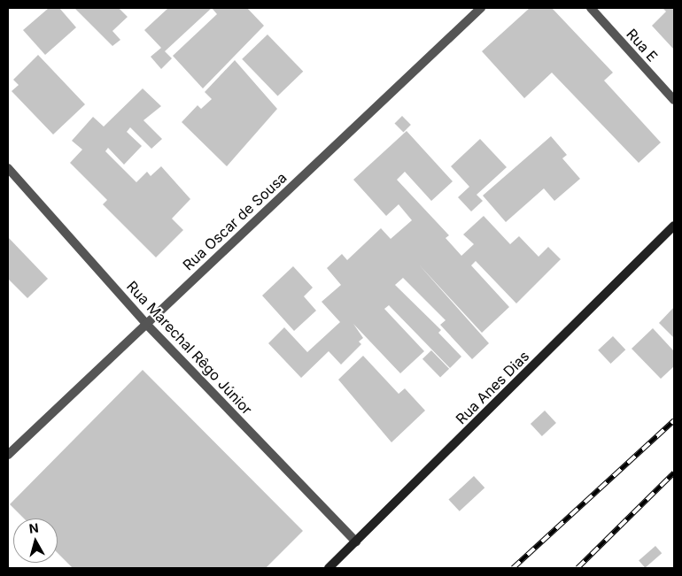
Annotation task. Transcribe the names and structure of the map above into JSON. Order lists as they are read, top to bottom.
{
  "streets": {
    "street": [
      "Rua E",
      "Rua Oscar de Sousa",
      "Rua Marechal Rêgo Júnior",
      "Rua Anes Dias"
    ]
  },
  "crossings": [
    ["Rua Oscar de Sousa", "Rua Marechal Rêgo Júnior"],
    ["Rua Marechal Rêgo Júnior", "Rua Anes Dias"]
  ],
  "north": "top"
}
